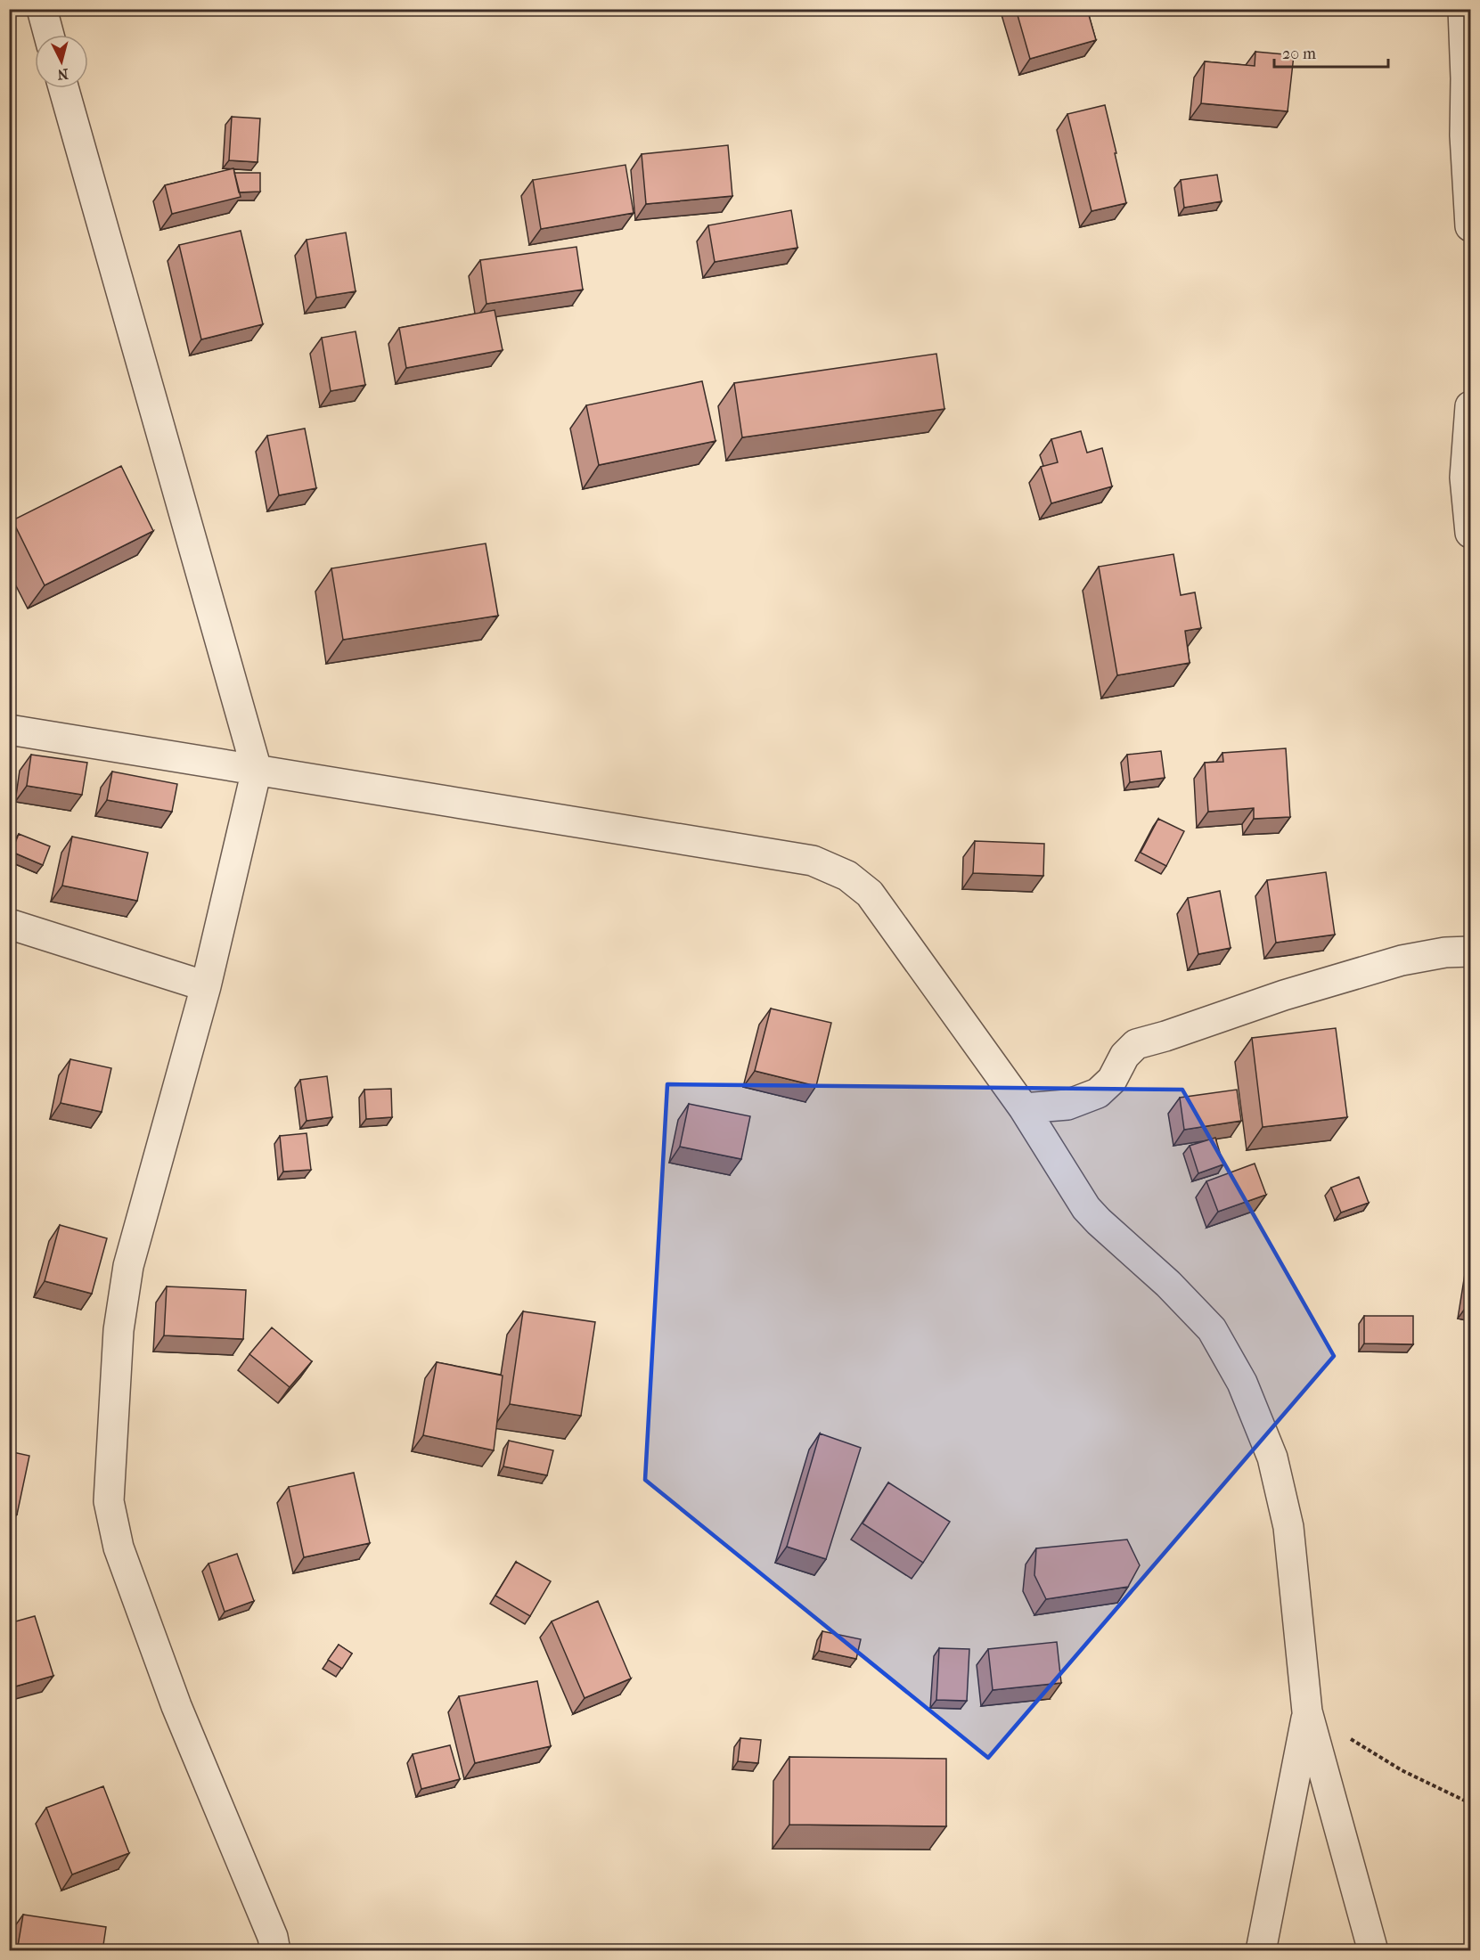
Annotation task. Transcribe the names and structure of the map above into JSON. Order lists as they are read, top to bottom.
{
  "scale_bar": "20 m",
  "north": "bottom"
}
